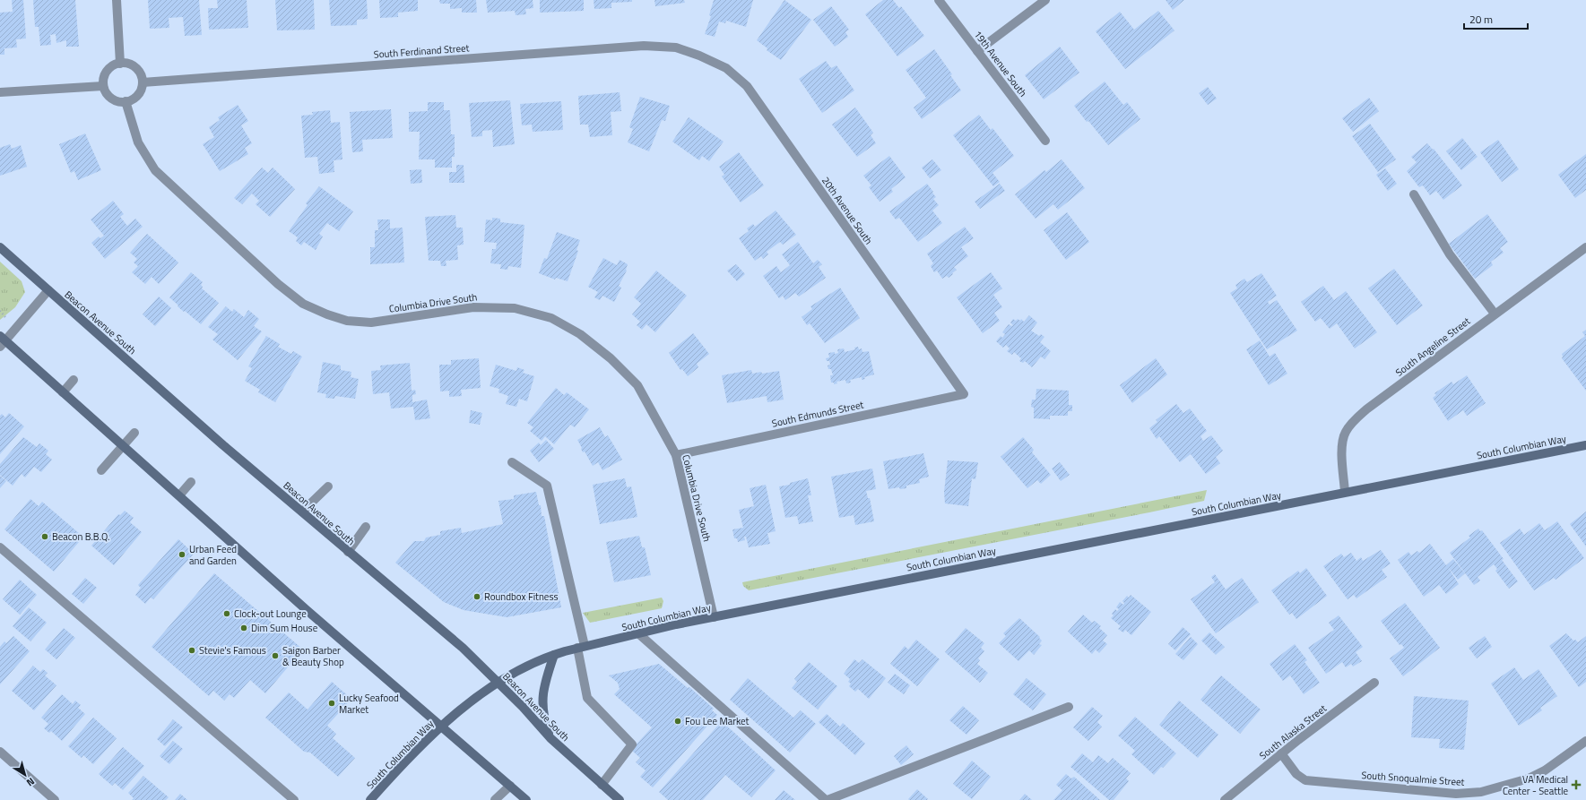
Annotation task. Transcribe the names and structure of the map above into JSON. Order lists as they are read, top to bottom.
{
  "streets": {
    "main road": ["Beacon Avenue South", "South Columbian Way"],
    "street": [
      "South Ferdinand Street",
      "19th Avenue South",
      "20th Avenue South",
      "Columbia Drive South",
      "South Angeline Street",
      "South Edmunds Street",
      "South Alaska Street",
      "South Snoqualmie Street"
    ]
  },
  "crossings": [
    ["South Ferdinand Street", "20th Avenue South"],
    ["South Ferdinand Street", "Columbia Drive South"],
    ["20th Avenue South", "South Edmunds Street"],
    ["Columbia Drive South", "South Edmunds Street"],
    ["Columbia Drive South", "South Columbian Way"],
    ["Beacon Avenue South", "South Columbian Way"],
    ["South Angeline Street", "South Columbian Way"],
    ["South Alaska Street", "South Snoqualmie Street"]
  ],
  "places": {
    "other": [
      "Beacon B.B.Q.",
      "Urban Feed and Garden",
      "Roundbox Fitness",
      "Clock-out Lounge",
      "Dim Sum House",
      "Stevie's Famous",
      "Saigon Barber & Beauty Shop",
      "Lucky Seafood Market",
      "Fou Lee Market"
    ],
    "health": ["VA Medical Center - Seattle"]
  },
  "scale_bar": "20 m",
  "north": "bottom right"
}
